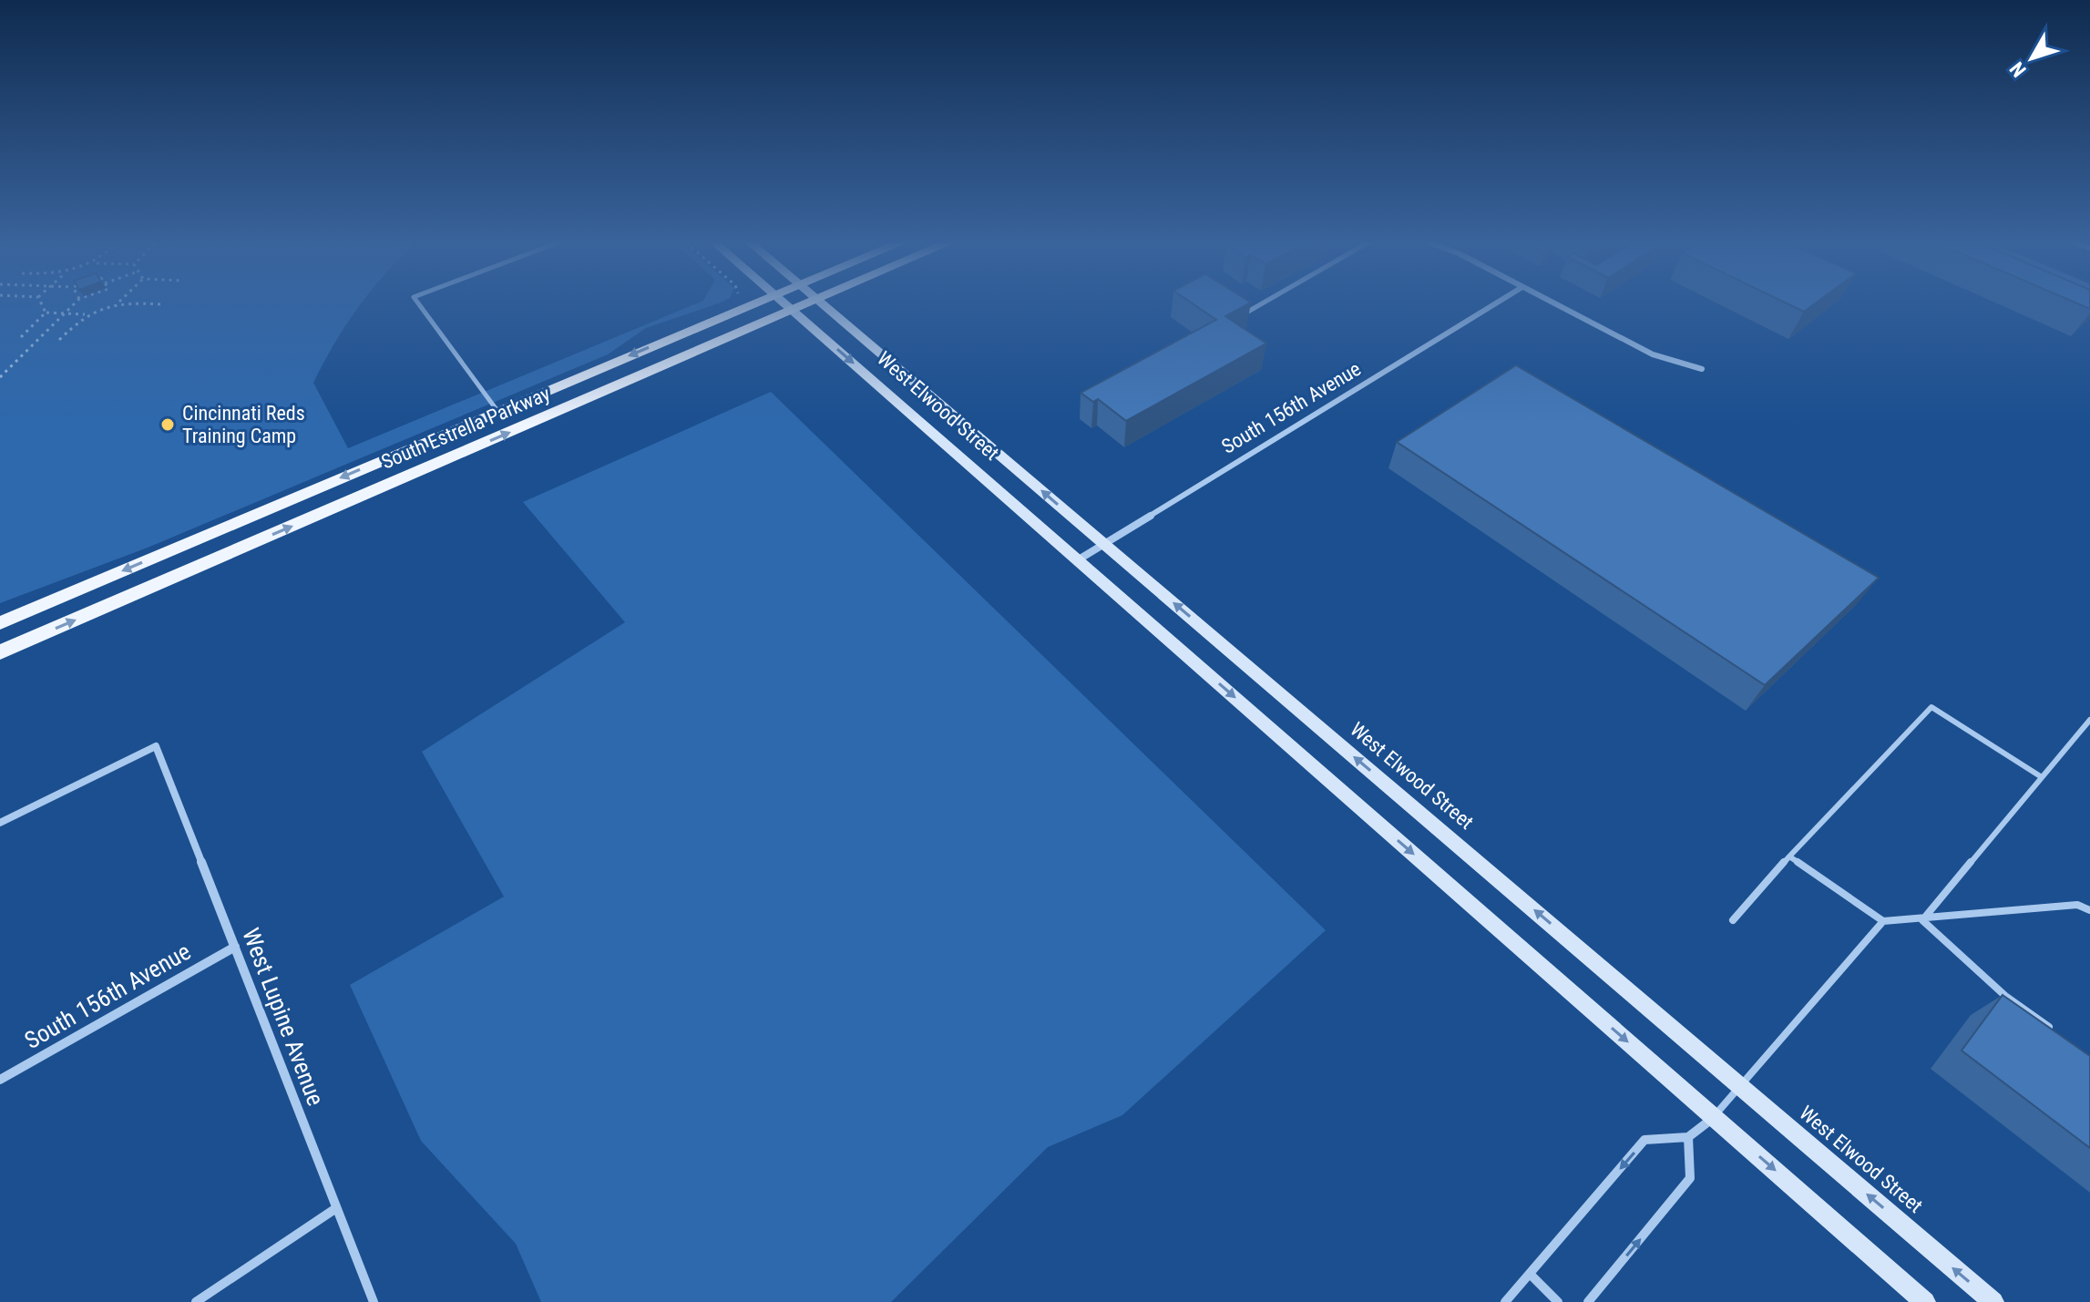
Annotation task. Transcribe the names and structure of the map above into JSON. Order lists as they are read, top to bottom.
{
  "streets": {
    "main road": ["West Elwood Street", "South Estrella Parkway"],
    "street": ["South 156th Avenue", "West Lupine Avenue"]
  },
  "crossings": [
    ["West Elwood Street", "South 156th Avenue"],
    ["West Elwood Street", "South Estrella Parkway"],
    ["South 156th Avenue", "West Lupine Avenue"]
  ],
  "places": ["Cincinnati Reds Training Camp"],
  "north": "bottom left"
}
